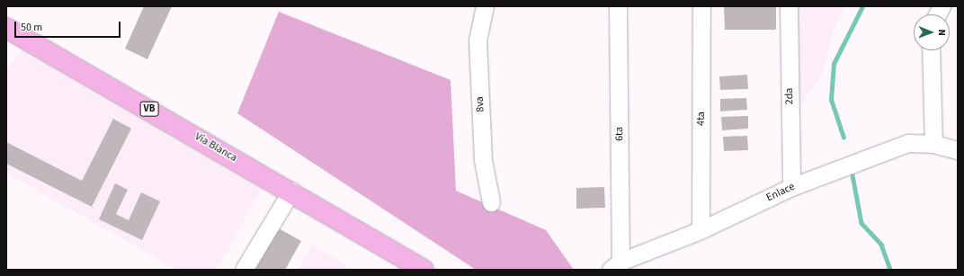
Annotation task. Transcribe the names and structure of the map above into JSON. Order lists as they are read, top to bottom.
{
  "streets": {
    "main road": ["VB", "Vía Blanca"],
    "street": [
      "2da",
      "8va",
      "4ta",
      "6ta",
      "Enlace"
    ]
  },
  "crossings": [
    ["2da", "Enlace"],
    ["4ta", "Enlace"],
    ["6ta", "Enlace"]
  ],
  "scale_bar": "50 m",
  "north": "right"
}
